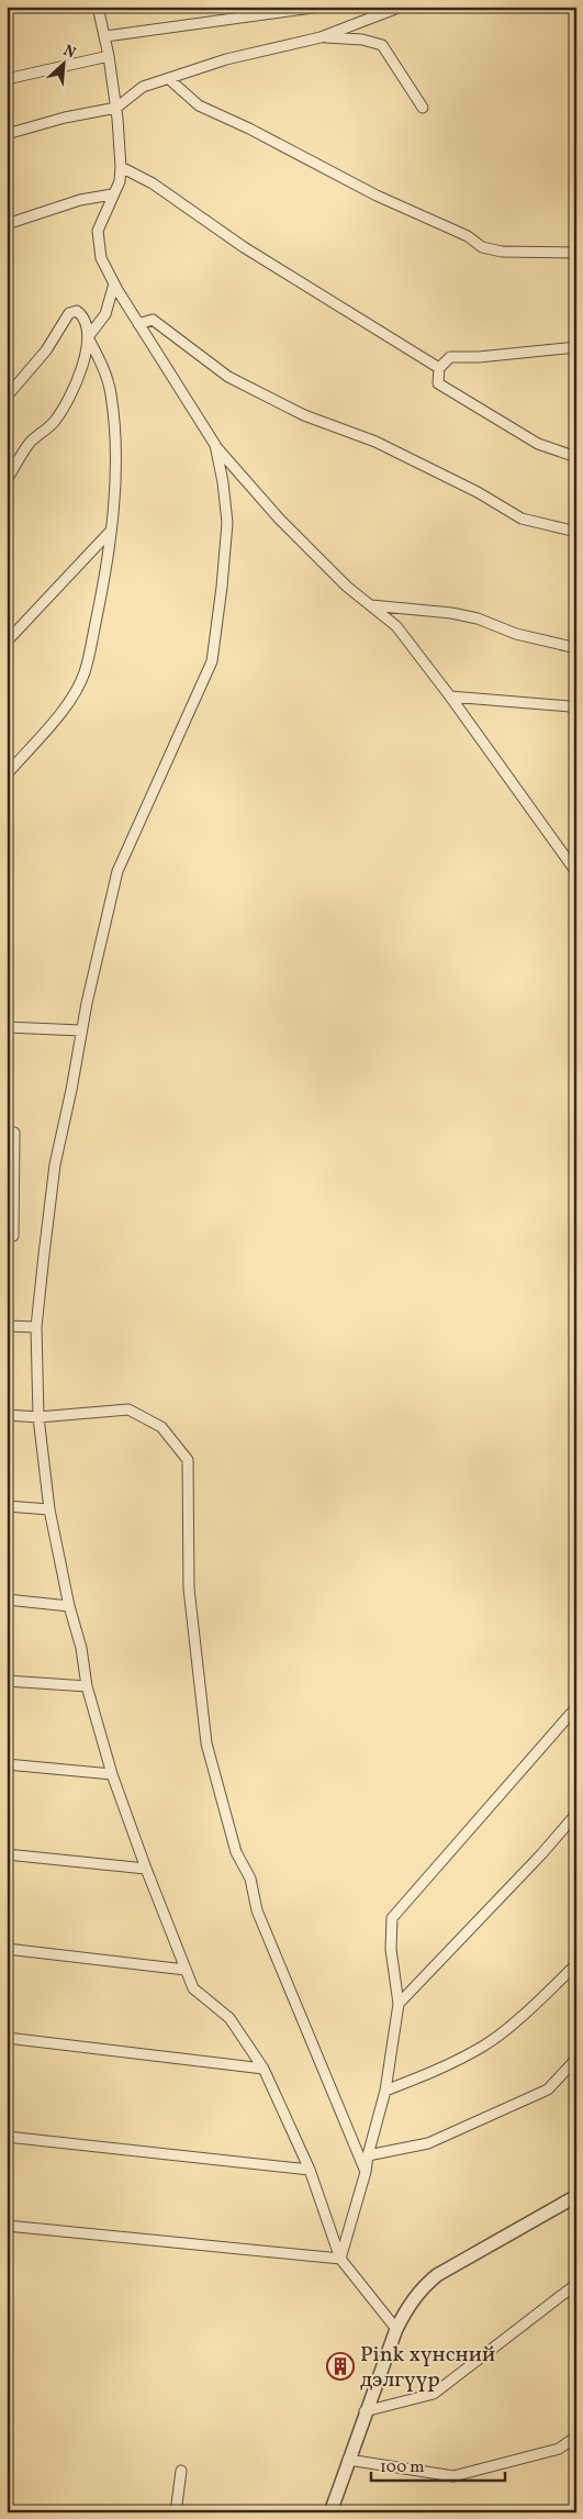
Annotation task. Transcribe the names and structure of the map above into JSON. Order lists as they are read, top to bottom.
{
  "places": {
    "building": ["Pink хүнсний дэлгүүр"]
  },
  "scale_bar": "100 m",
  "north": "top right"
}
